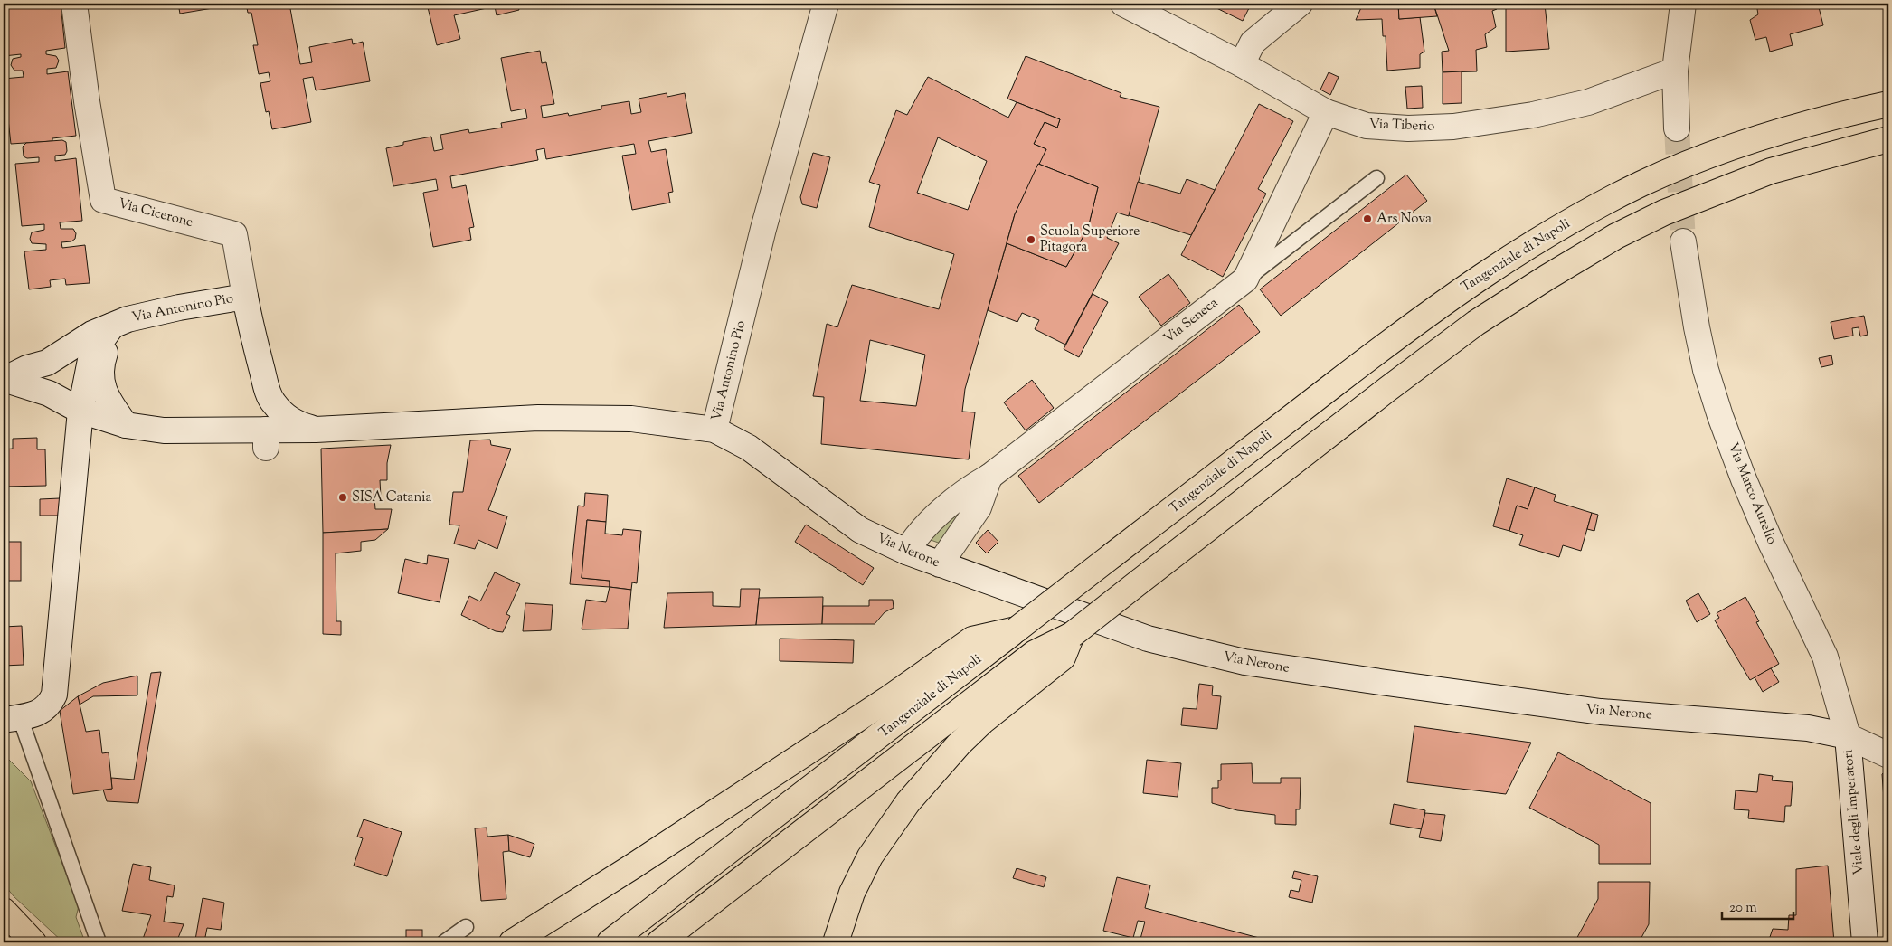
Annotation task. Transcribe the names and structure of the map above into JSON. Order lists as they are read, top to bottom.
{
  "streets": {
    "main road": ["Tangenziale di Napoli"],
    "street": [
      "Via Tiberio",
      "Via Cicerone",
      "Via Antonino Pio",
      "Via Seneca",
      "Via Marco Aurelio",
      "Via Nerone",
      "Viale degli Imperatori"
    ]
  },
  "crossings": [
    ["Via Tiberio", "Via Seneca"],
    ["Via Cicerone", "Via Antonino Pio"],
    ["Via Antonino Pio", "Via Nerone"],
    ["Via Seneca", "Via Nerone"],
    ["Via Marco Aurelio", "Via Nerone"],
    ["Via Marco Aurelio", "Viale degli Imperatori"],
    ["Via Nerone", "Viale degli Imperatori"]
  ],
  "places": ["Ars Nova", "Scuola Superiore Pitagora", "SISA Catania"],
  "scale_bar": "20 m"
}
